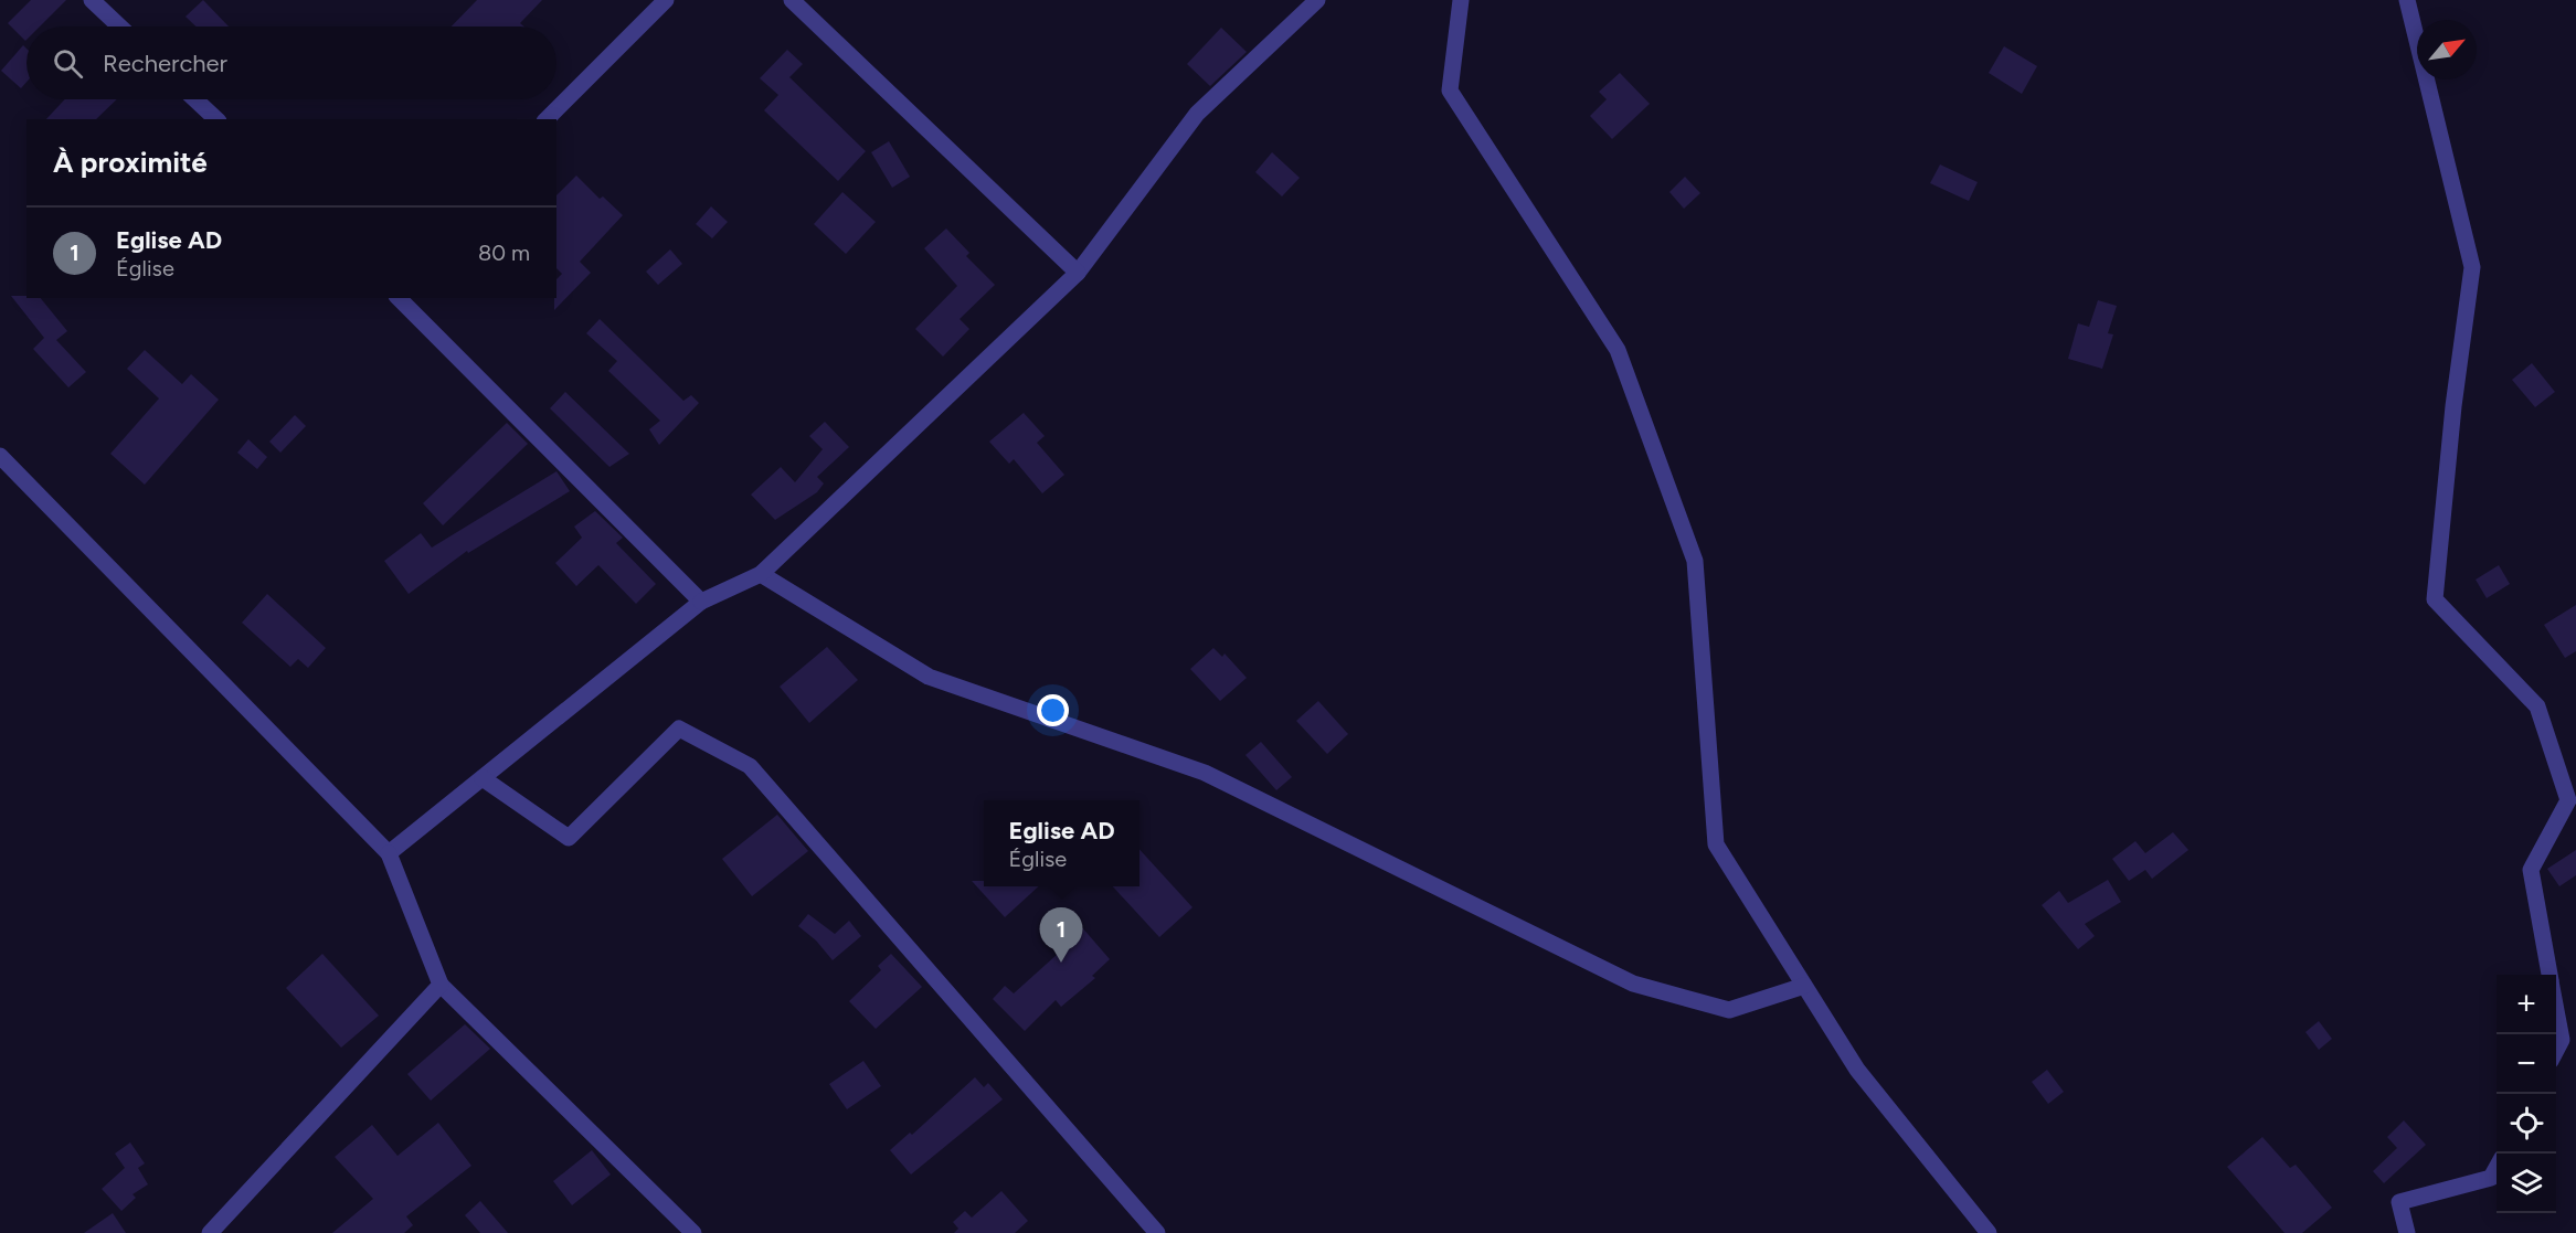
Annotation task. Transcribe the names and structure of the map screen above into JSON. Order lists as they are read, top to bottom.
{
  "north": "top right",
  "page": {
    "search": "Rechercher",
    "heading": "À proximité",
    "list": [
      {
        "mark": "1",
        "name": "Eglise AD",
        "note": "Église",
        "value": "80 m"
      }
    ],
    "popup": ["Eglise AD", "Église"],
    "pins": "1",
    "map_buttons": ["+", "−"]
  }
}
